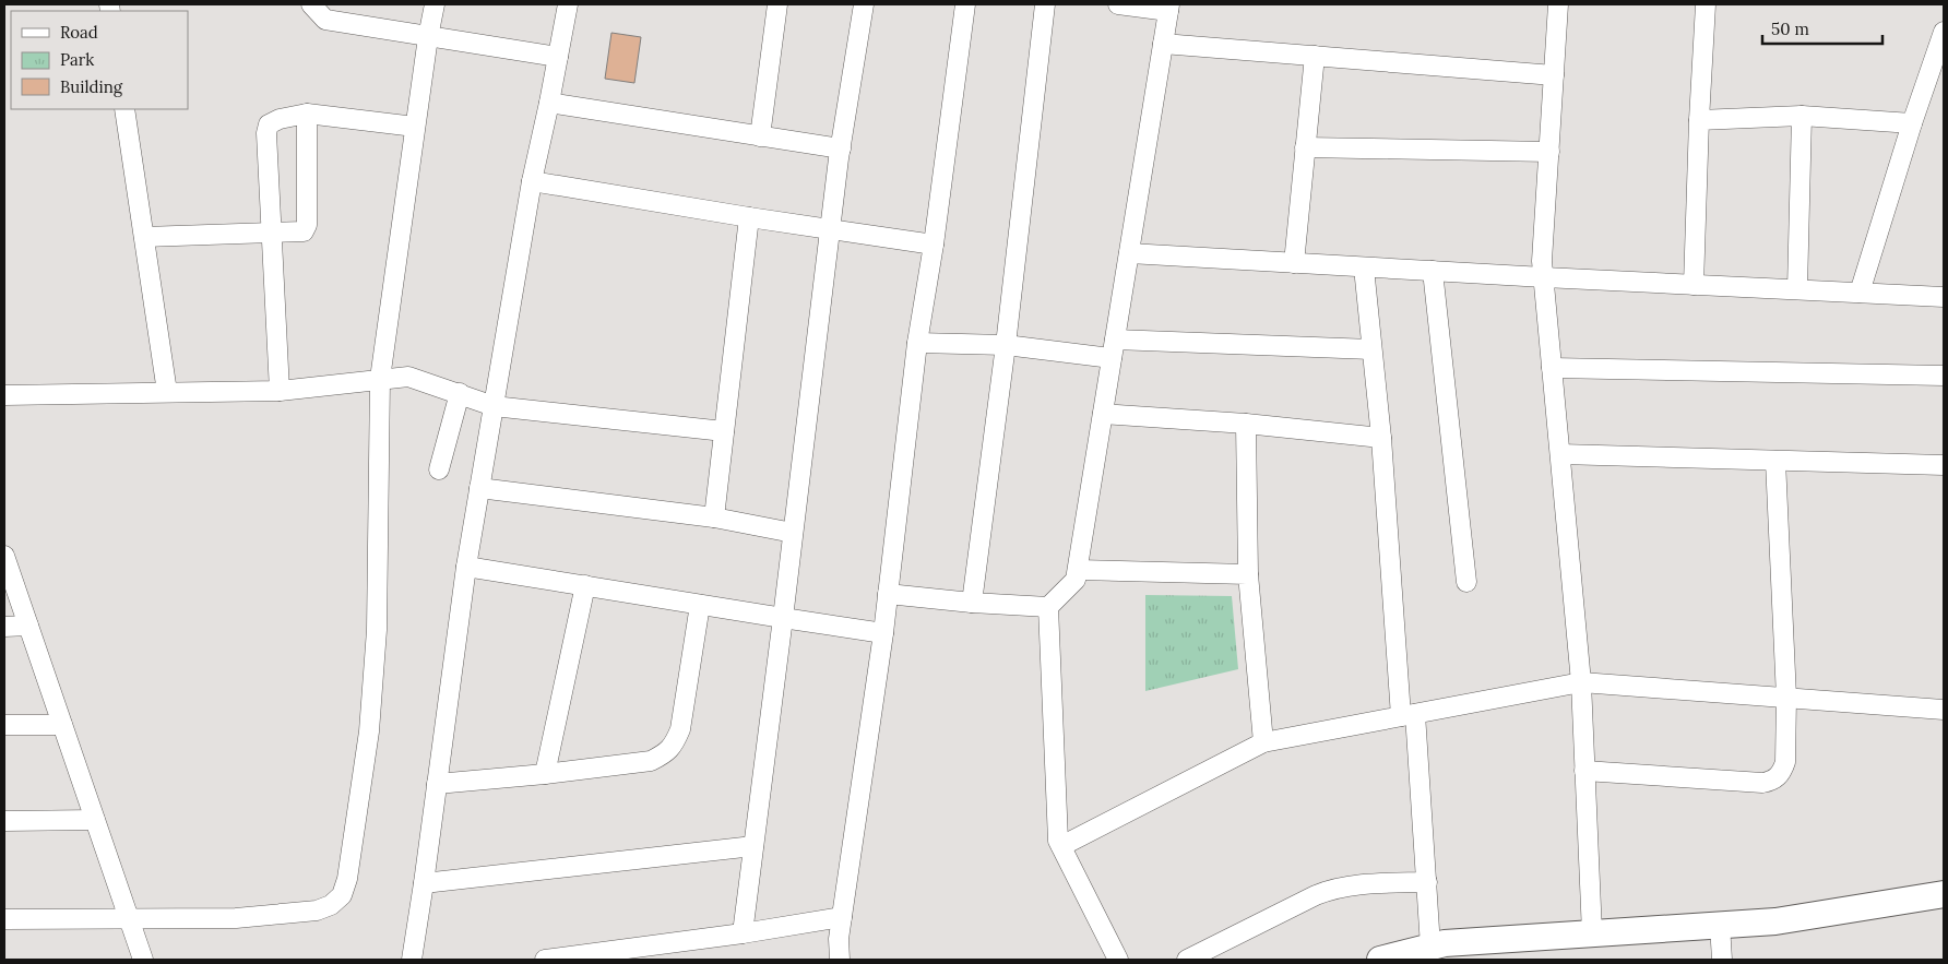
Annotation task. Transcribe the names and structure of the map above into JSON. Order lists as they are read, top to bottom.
{
  "legend": ["Road", "Park", "Building"],
  "scale_bar": "50 m"
}
